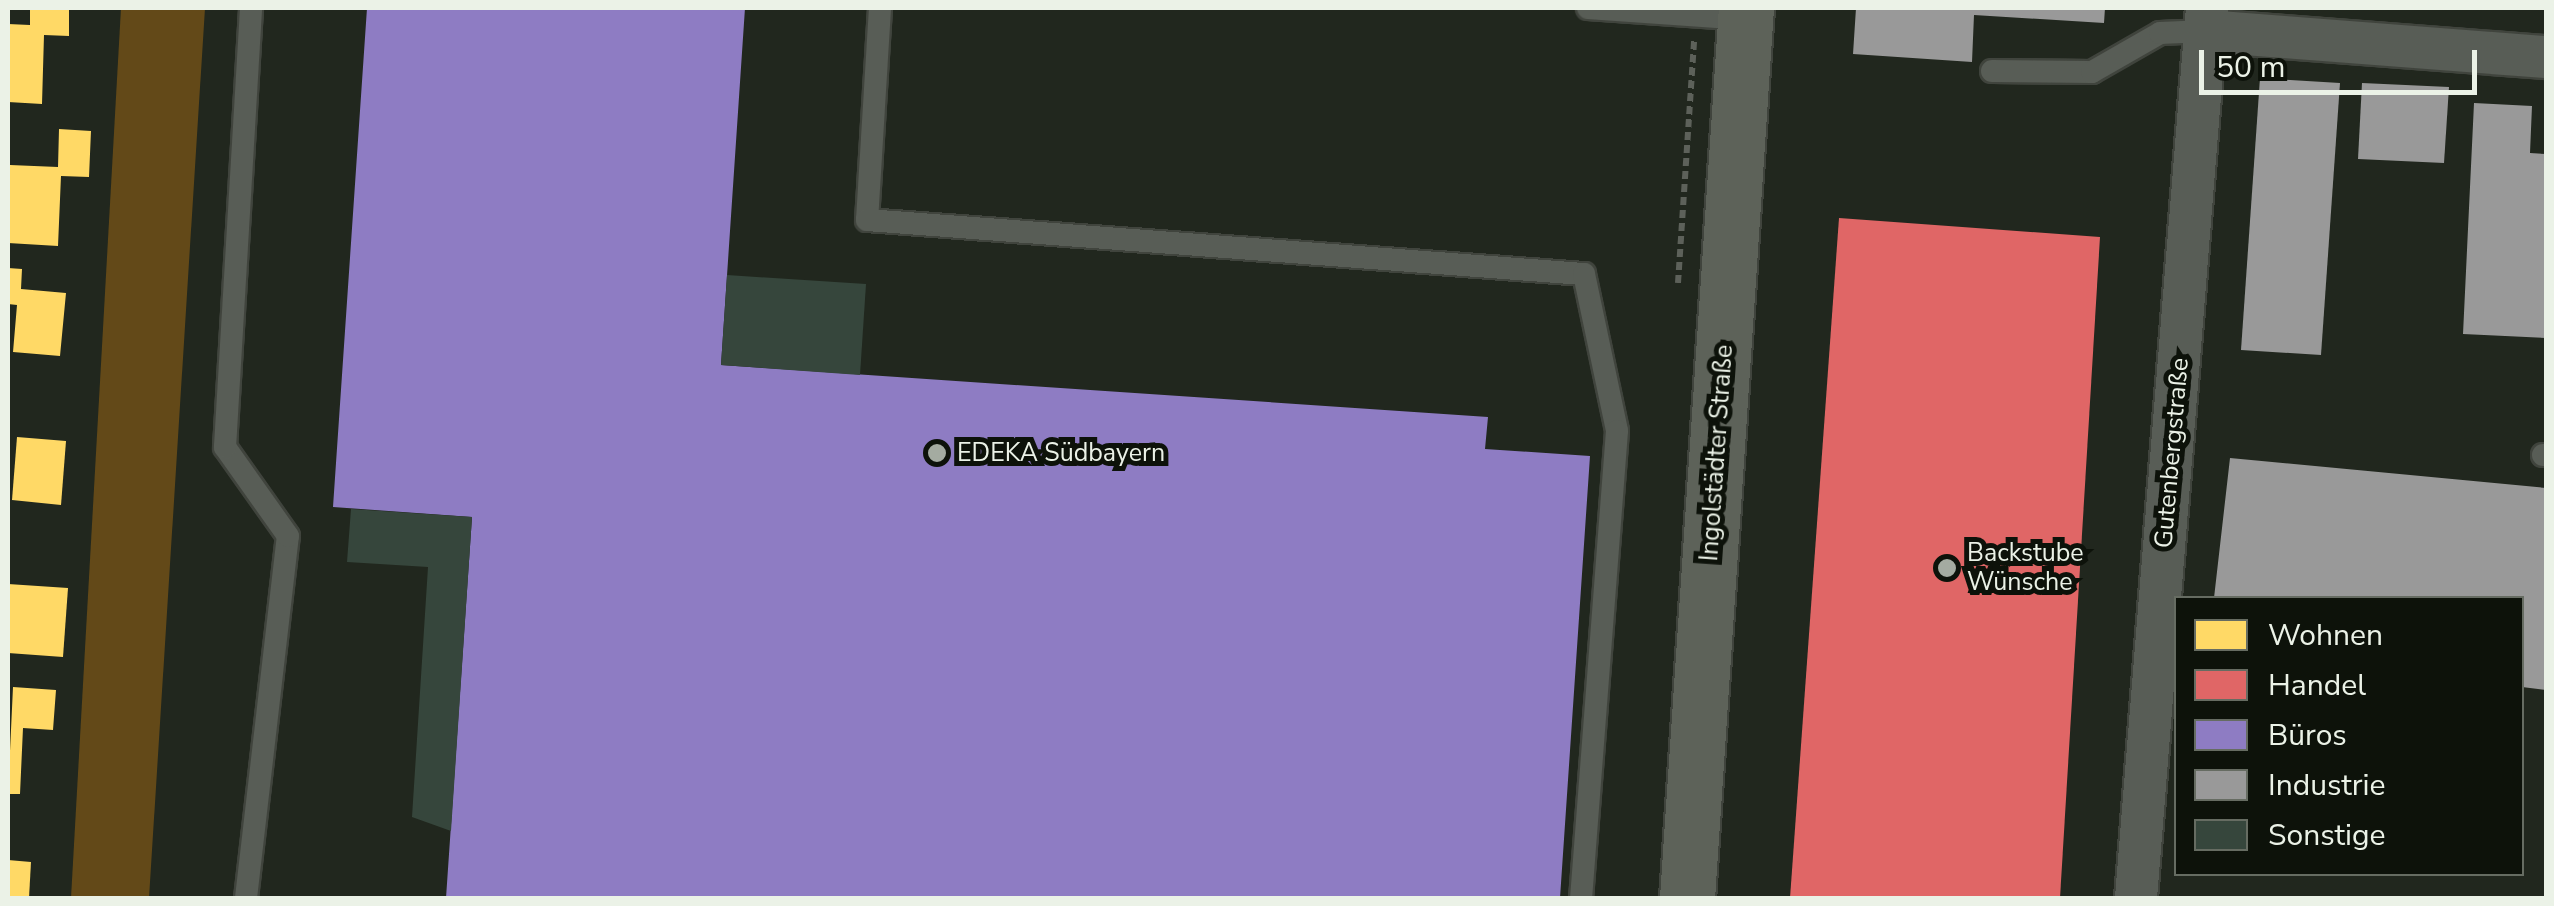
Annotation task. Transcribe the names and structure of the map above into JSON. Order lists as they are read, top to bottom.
{
  "streets": {
    "street": ["Ingolstädter Straße", "Gutenbergstraße"]
  },
  "places": ["EDEKA Südbayern", "Backstube Wünsche"],
  "legend": [
    "Wohnen",
    "Handel",
    "Büros",
    "Industrie",
    "Sonstige"
  ],
  "scale_bar": "50 m"
}
